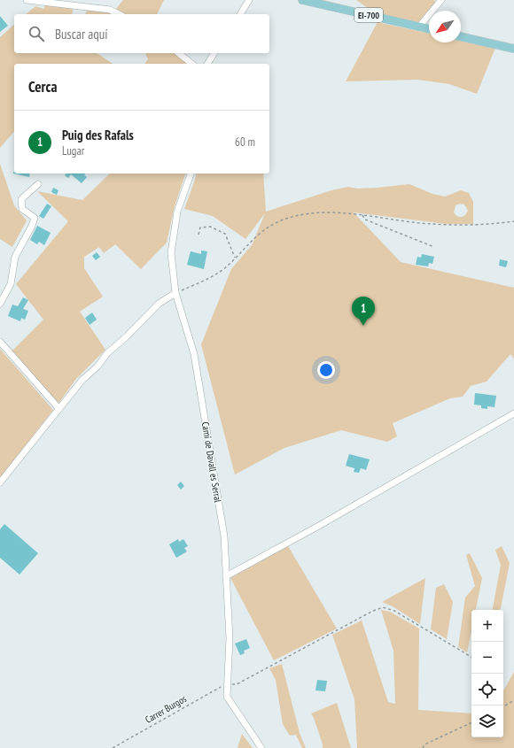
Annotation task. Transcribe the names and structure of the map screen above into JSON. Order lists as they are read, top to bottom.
{
  "streets": {
    "main road": ["EI-700"],
    "street": ["Camí de Davall es Serral"],
    "path": ["Carrer Burgos"]
  },
  "crossings": [
    ["Camí de Davall es Serral", "Carrer Burgos"]
  ],
  "north": "bottom left",
  "page": {
    "search": "Buscar aquí",
    "heading": "Cerca",
    "list": [
      {
        "mark": "1",
        "name": "Puig des Rafals",
        "note": "Lugar",
        "value": "60 m"
      }
    ],
    "pins": "1",
    "map_buttons": ["+", "−"]
  }
}
